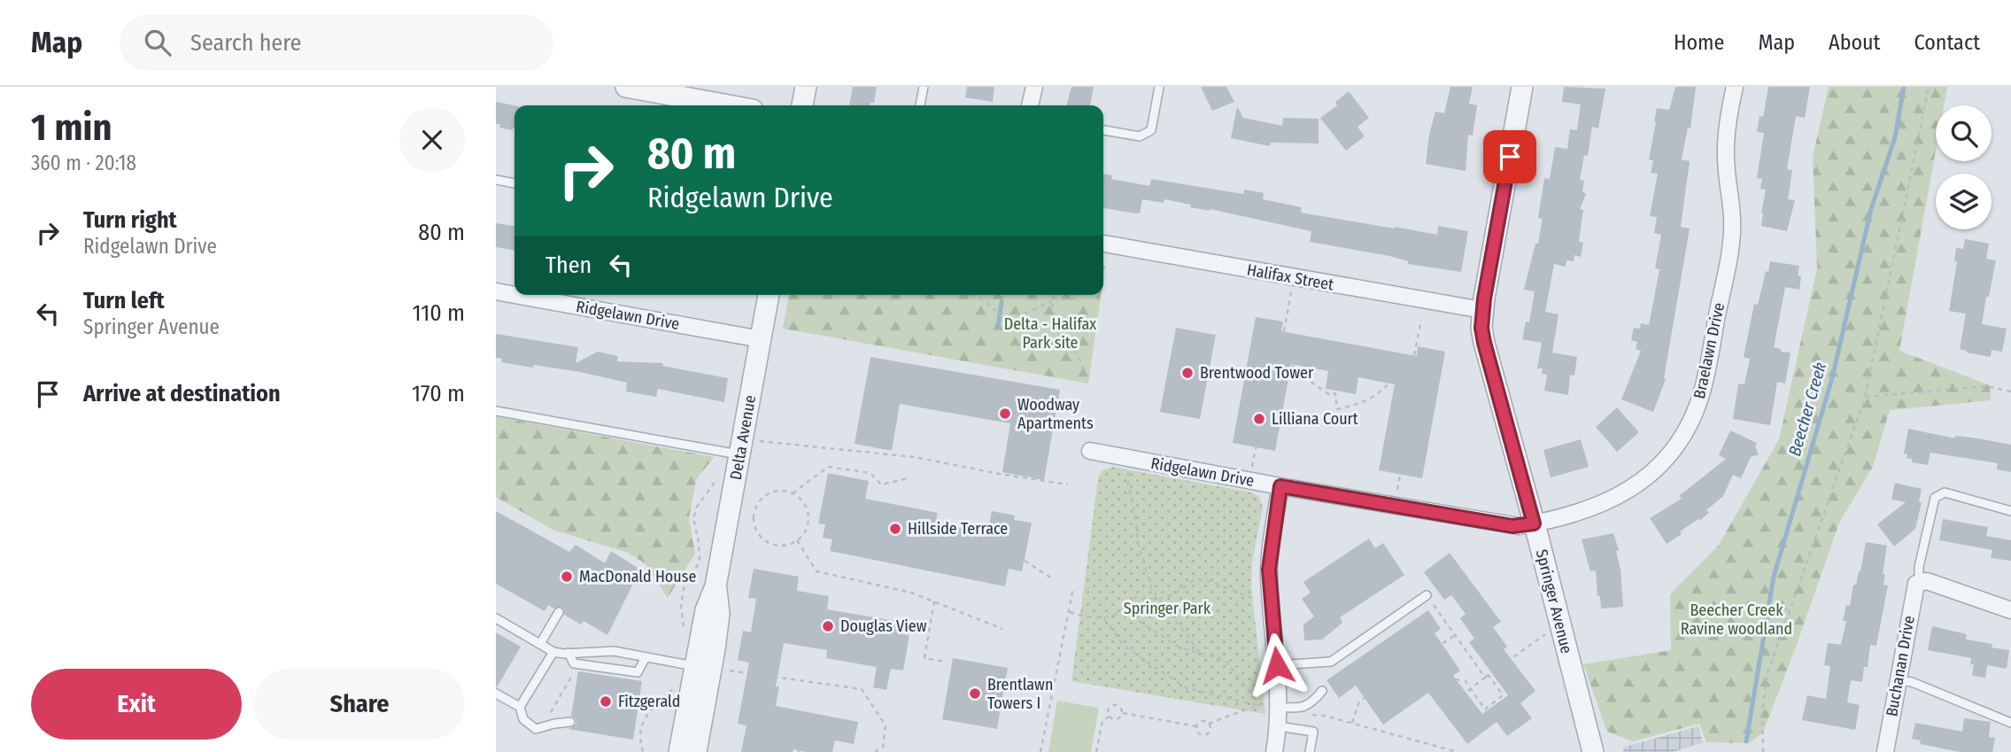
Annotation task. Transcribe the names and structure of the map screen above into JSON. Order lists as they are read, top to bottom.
{
  "streets": {
    "street": [
      "Halifax Street",
      "Ridgelawn Drive",
      "Braelawn Drive",
      "Delta Avenue",
      "Springer Avenue",
      "Buchanan Drive"
    ]
  },
  "crossings": [
    ["Halifax Street", "Springer Avenue"],
    ["Ridgelawn Drive", "Braelawn Drive"],
    ["Ridgelawn Drive", "Delta Avenue"],
    ["Ridgelawn Drive", "Springer Avenue"],
    ["Braelawn Drive", "Springer Avenue"]
  ],
  "water": ["Beecher Creek"],
  "parks": ["Delta - Halifax Park site", "Springer Park", "Beecher Creek Ravine woodland"],
  "places": [
    "Brentwood Tower",
    "Woodway Apartments",
    "Lilliana Court",
    "Hillside Terrace",
    "MacDonald House",
    "Douglas View",
    "Brentlawn Towers I",
    "Fitzgerald"
  ],
  "page": {
    "header": "Map",
    "search": "Search here",
    "nav": [
      "Home",
      "Map",
      "About",
      "Contact"
    ],
    "heading": ["1 min", "360 m · 20:18"],
    "turn": ["80 m", "Ridgelawn Drive"],
    "list": [
      {
        "name": "Turn right",
        "note": "Ridgelawn Drive",
        "value": "80 m"
      },
      {
        "name": "Turn left",
        "note": "Springer Avenue",
        "value": "110 m"
      },
      {
        "name": "Arrive at destination",
        "value": "170 m"
      }
    ],
    "then": "Then",
    "buttons": ["Exit", "Share"]
  }
}
